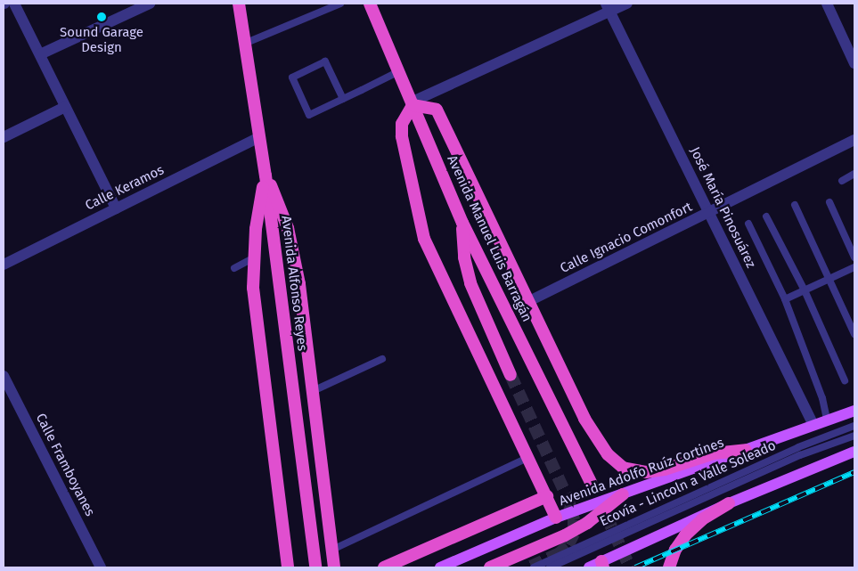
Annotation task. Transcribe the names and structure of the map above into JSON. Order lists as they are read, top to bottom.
{
  "streets": {
    "highway": ["Avenida Manuel Luis Barragán", "Avenida Alfonso Reyes"],
    "main road": ["Avenida Adolfo Ruíz Cortines"],
    "street": [
      "Calle Keramos",
      "José María Pinosuárez",
      "Calle Ignacio Comonfort",
      "Calle Framboyanes"
    ],
    "lane": ["Ecovía - Lincoln a Valle Soleado"]
  },
  "crossings": [
    ["Calle Keramos", "Avenida Alfonso Reyes"],
    ["José María Pinosuárez", "Calle Ignacio Comonfort"],
    ["José María Pinosuárez", "Avenida Adolfo Ruíz Cortines"]
  ],
  "places": ["Sound Garage Design"]
}
